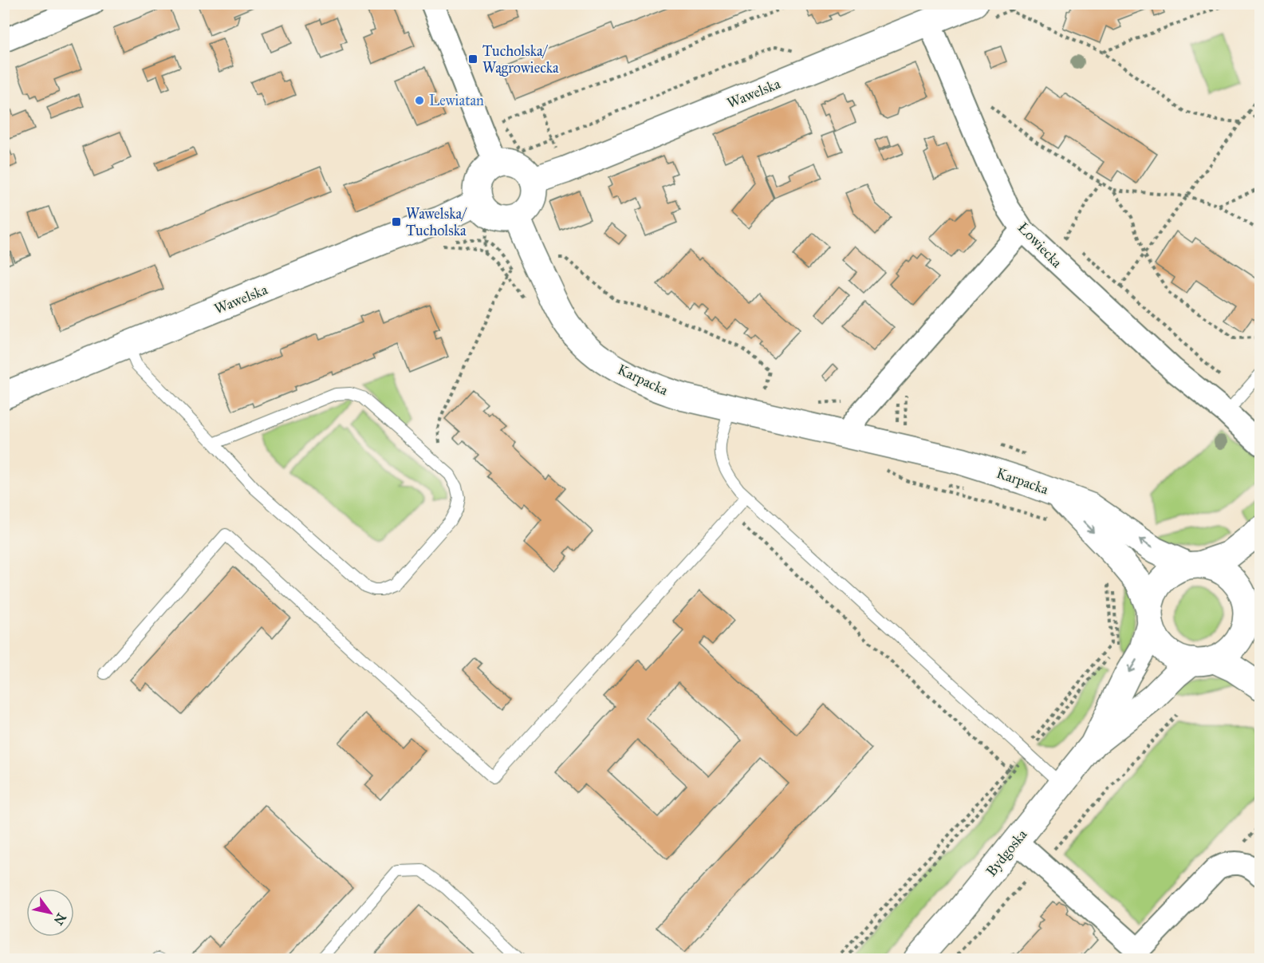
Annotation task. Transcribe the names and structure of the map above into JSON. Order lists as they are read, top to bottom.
{
  "streets": {
    "street": [
      "Wawelska",
      "Łowiecka",
      "Karpacka",
      "Bydgoska"
    ]
  },
  "crossings": [
    ["Wawelska", "Łowiecka"],
    ["Wawelska", "Karpacka"],
    ["Karpacka", "Bydgoska"]
  ],
  "places": {
    "transit": ["Tucholska/ Wągrowiecka", "Wawelska/ Tucholska"],
    "other": ["Lewiatan"]
  },
  "north": "bottom right"
}
